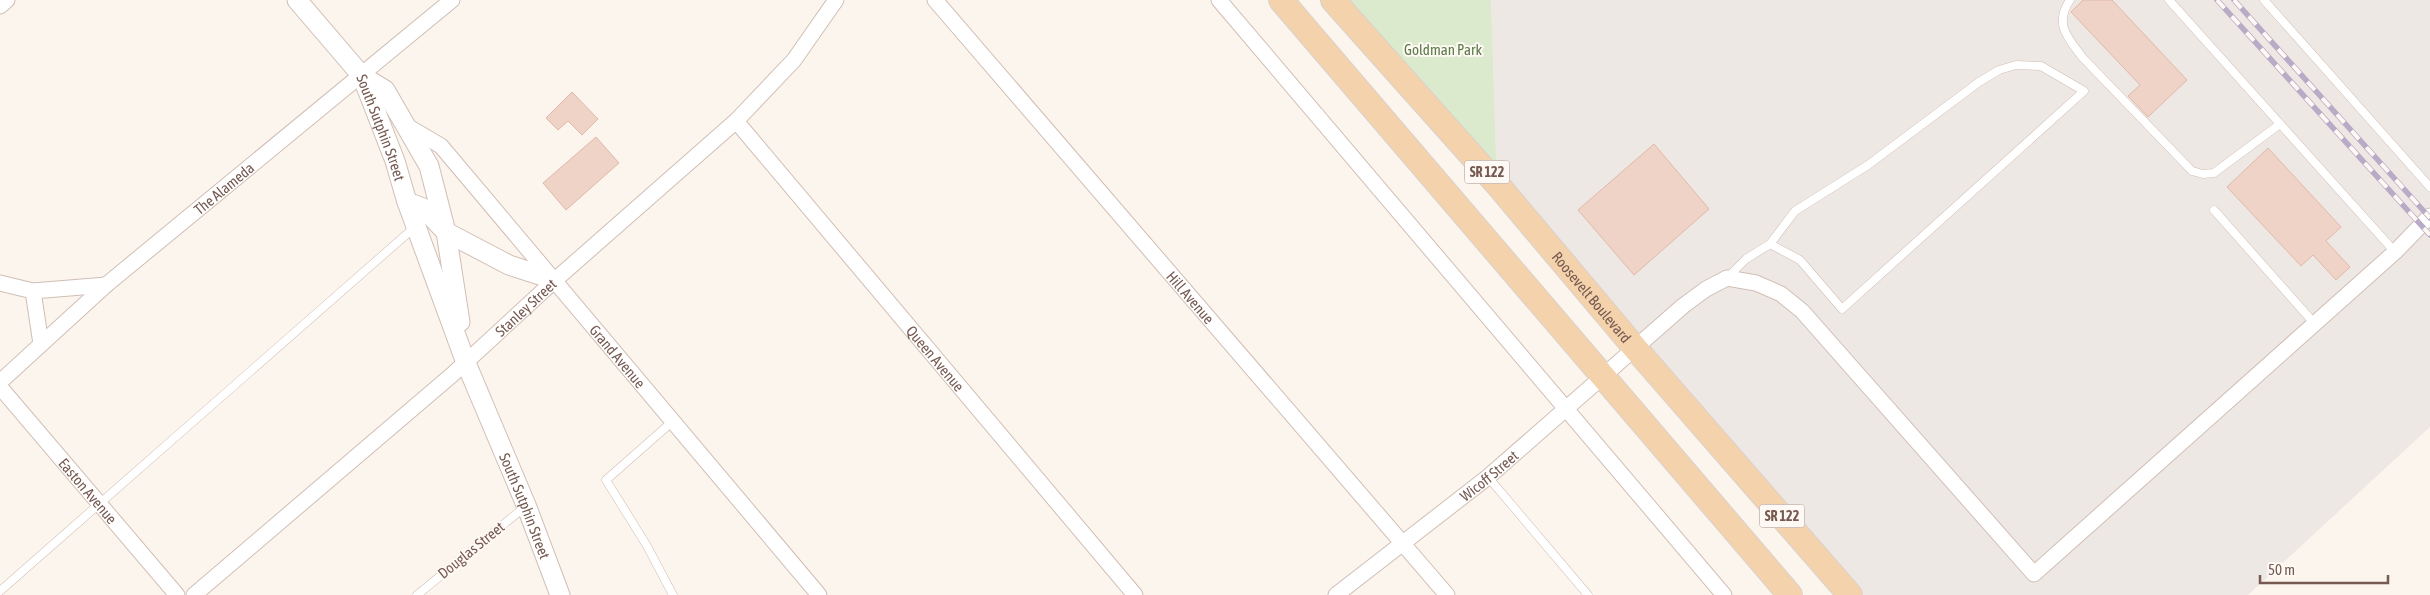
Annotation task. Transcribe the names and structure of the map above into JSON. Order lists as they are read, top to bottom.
{
  "streets": {
    "main road": ["SR 122", "Roosevelt Boulevard"],
    "street": [
      "South Sutphin Street",
      "The Alameda",
      "Hill Avenue",
      "Stanley Street",
      "Grand Avenue",
      "Queen Avenue",
      "Wicoff Street",
      "Easton Avenue"
    ],
    "lane": ["Douglas Street"]
  },
  "crossings": [
    ["South Sutphin Street", "The Alameda"],
    ["South Sutphin Street", "Stanley Street"],
    ["South Sutphin Street", "Grand Avenue"],
    ["South Sutphin Street", "Douglas Street"],
    ["SR 122", "Wicoff Street"],
    ["Hill Avenue", "Wicoff Street"],
    ["Roosevelt Boulevard", "Wicoff Street"],
    ["Stanley Street", "Grand Avenue"],
    ["Stanley Street", "Queen Avenue"]
  ],
  "parks": ["Goldman Park"],
  "scale_bar": "50 m"
}
